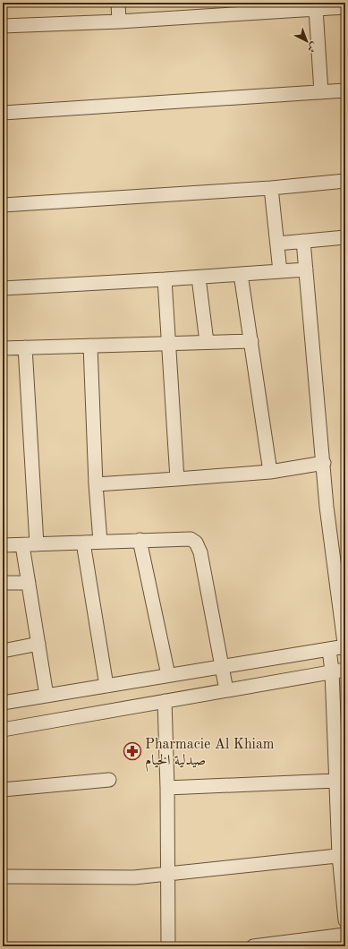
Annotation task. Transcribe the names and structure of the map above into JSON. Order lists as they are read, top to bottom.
{
  "places": {
    "pharmacy": ["Pharmacie Al Khiam صيدلية الخيام"]
  },
  "north": "bottom right"
}
